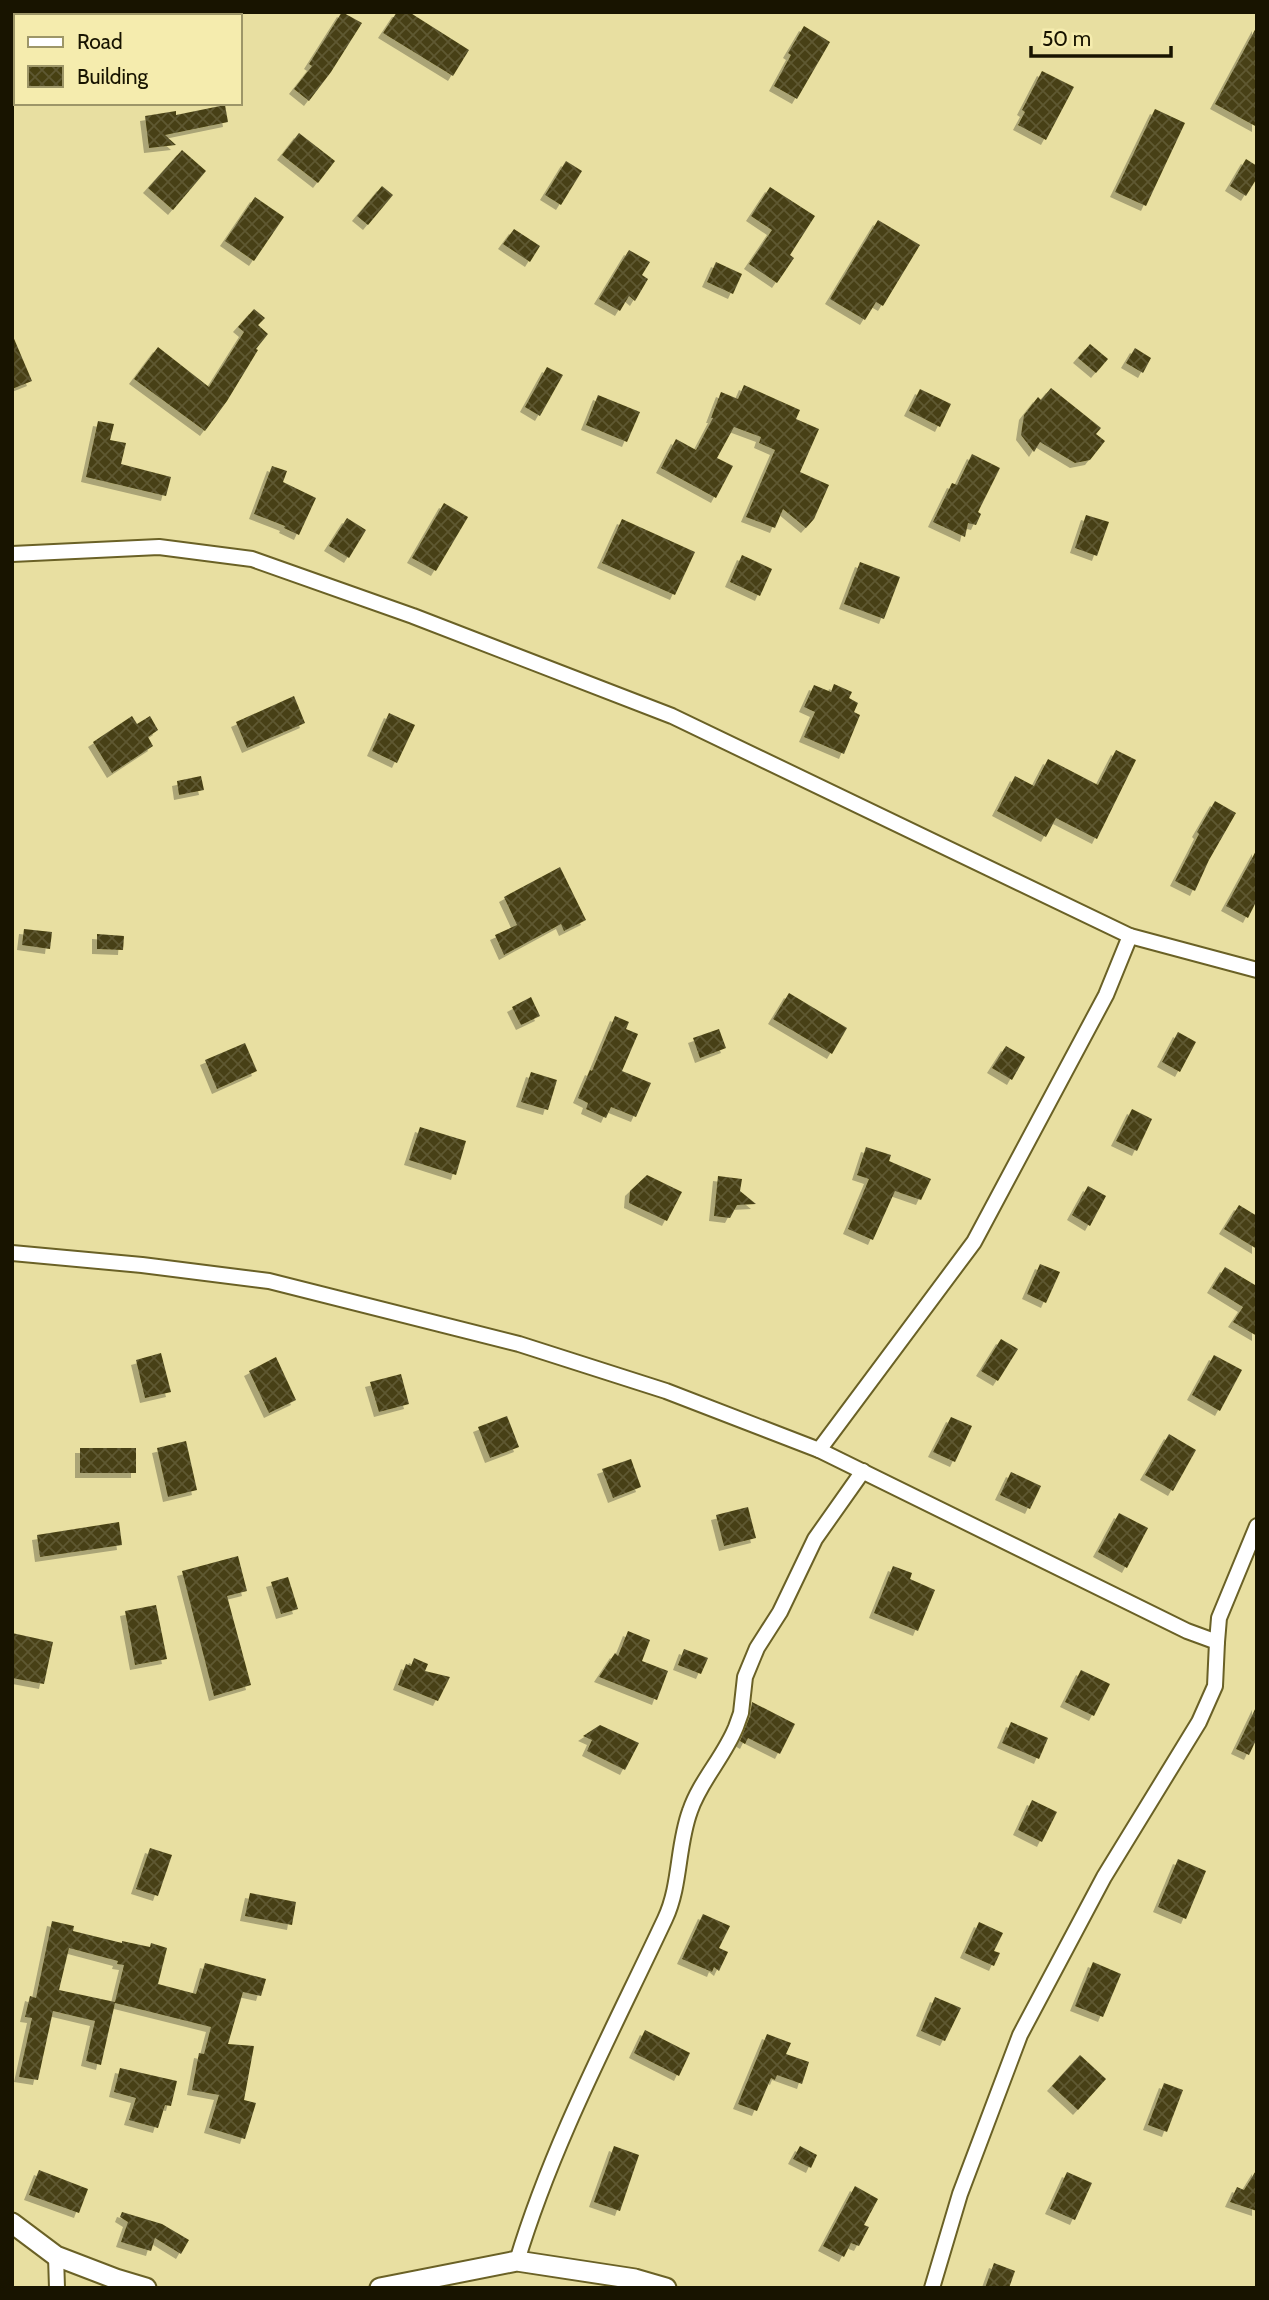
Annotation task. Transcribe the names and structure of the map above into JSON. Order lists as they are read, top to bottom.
{
  "legend": ["Road", "Building"],
  "scale_bar": "50 m"
}
